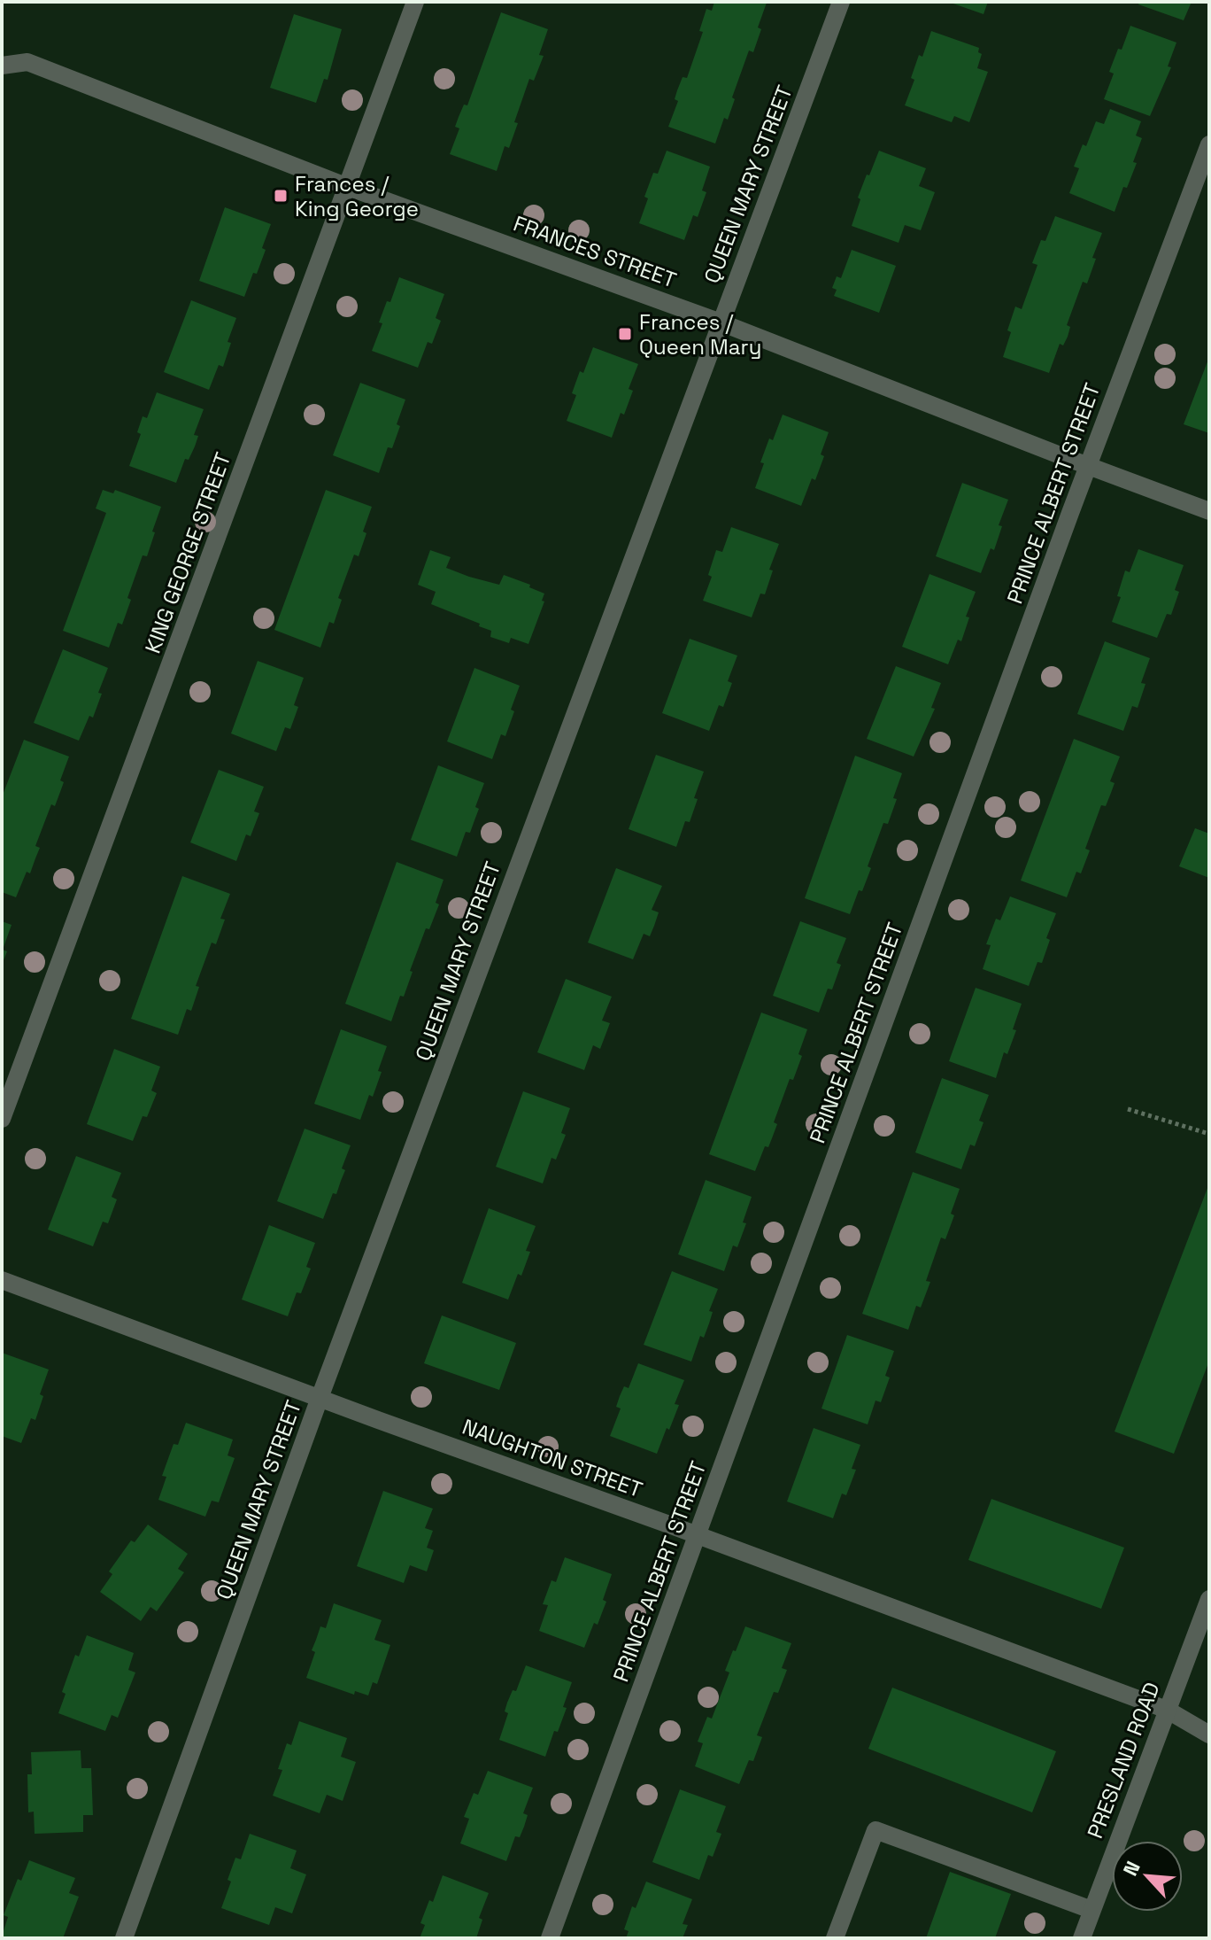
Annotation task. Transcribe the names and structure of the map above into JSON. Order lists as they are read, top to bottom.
{
  "streets": {
    "street": [
      "QUEEN MARY STREET",
      "FRANCES STREET",
      "PRINCE ALBERT STREET",
      "KING GEORGE STREET",
      "NAUGHTON STREET",
      "PRESLAND ROAD"
    ]
  },
  "crossings": [
    ["QUEEN MARY STREET", "FRANCES STREET"],
    ["QUEEN MARY STREET", "NAUGHTON STREET"],
    ["FRANCES STREET", "PRINCE ALBERT STREET"],
    ["FRANCES STREET", "KING GEORGE STREET"],
    ["PRINCE ALBERT STREET", "NAUGHTON STREET"],
    ["NAUGHTON STREET", "PRESLAND ROAD"]
  ],
  "places": {
    "transit": ["Frances / King George", "Frances / Queen Mary"]
  },
  "north": "top left"
}
